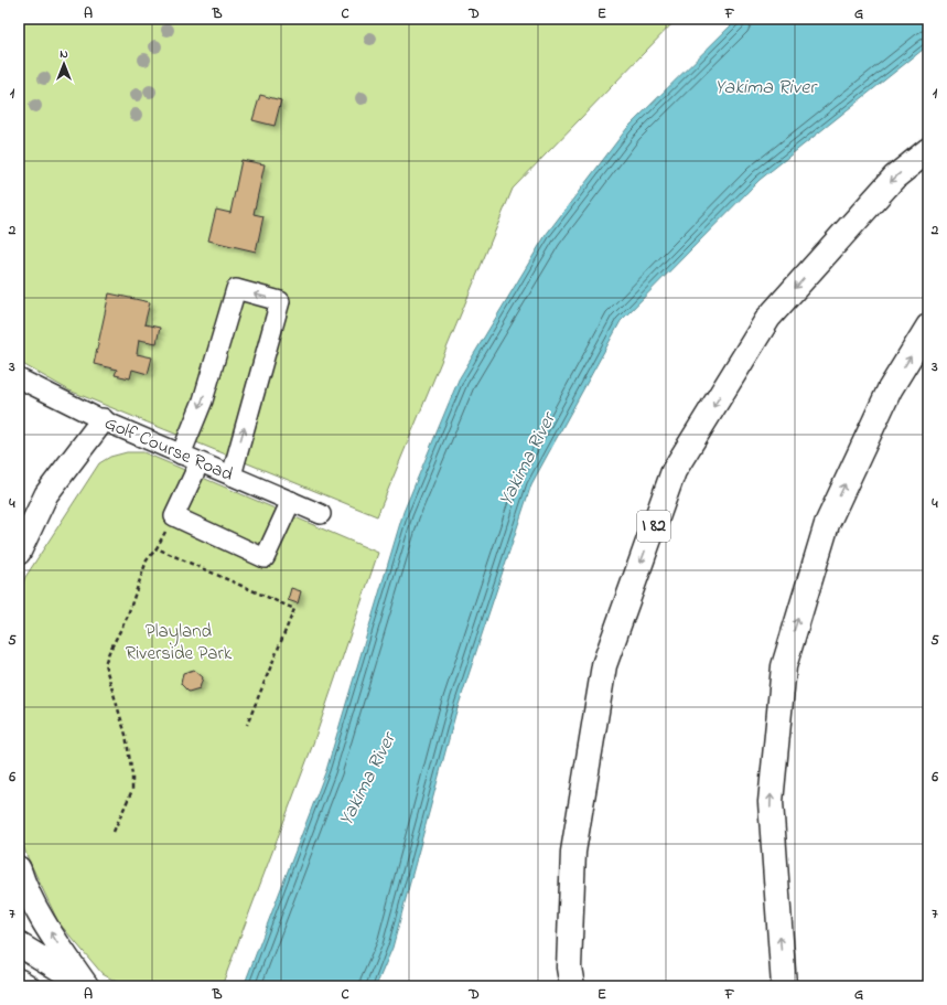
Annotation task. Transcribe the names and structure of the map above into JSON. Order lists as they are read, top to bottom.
{
  "streets": {
    "highway": ["I 82"],
    "street": ["Golf Course Road"]
  },
  "water": ["Yakima River"],
  "parks": ["Playland Riverside Park"],
  "north": "top",
  "grid": {
    "columns": [
      "A",
      "B",
      "C",
      "D",
      "E",
      "F",
      "G"
    ],
    "rows": [
      "1",
      "2",
      "3",
      "4",
      "5",
      "6",
      "7"
    ]
  }
}
